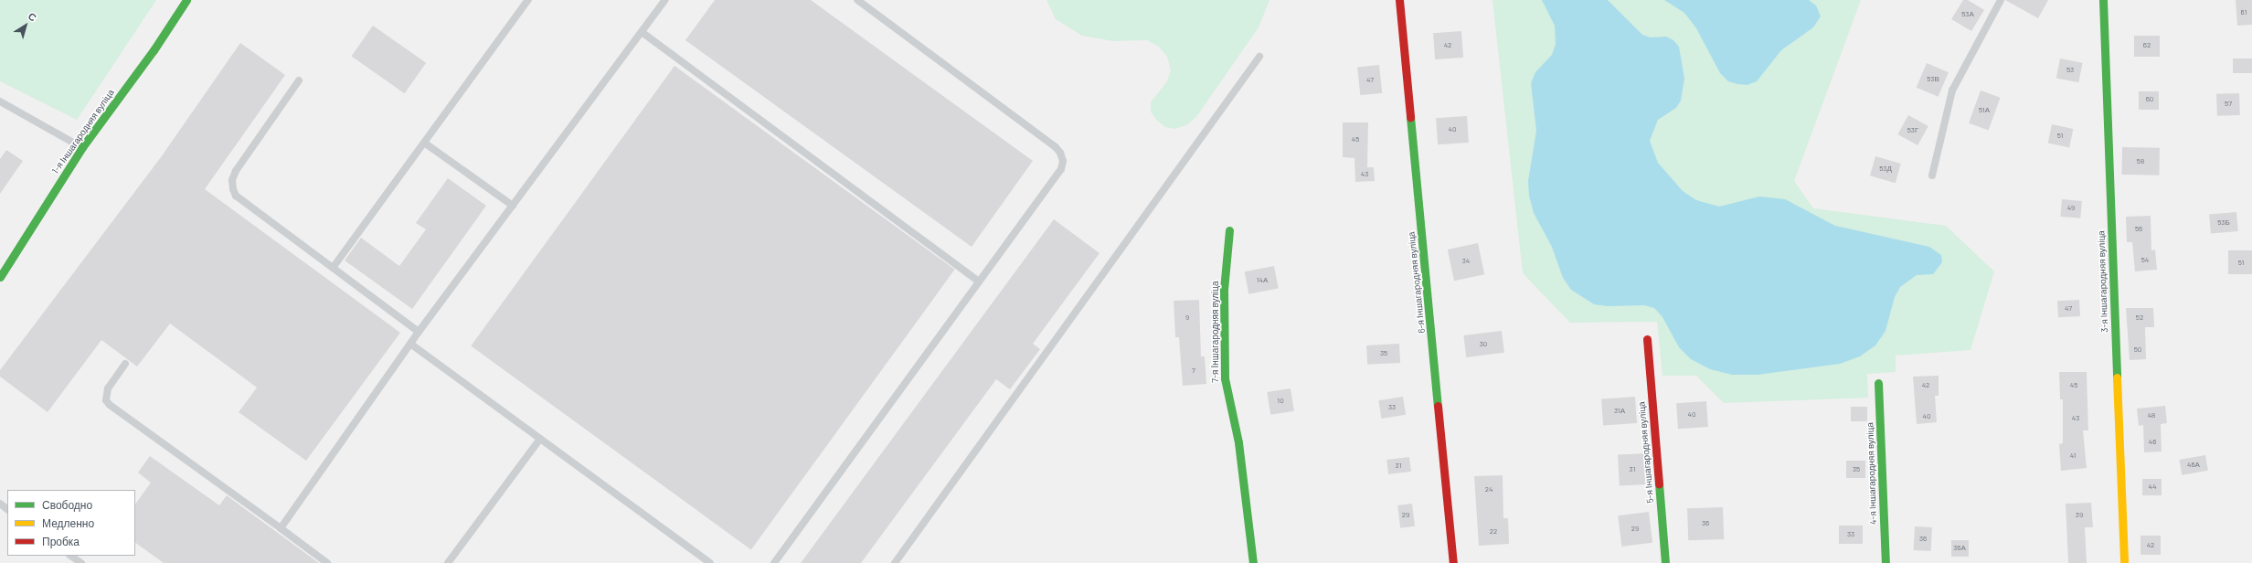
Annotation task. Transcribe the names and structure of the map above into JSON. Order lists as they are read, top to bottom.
{
  "streets": {
    "street": [
      "1-я Іншагародняя вуліца",
      "3-я Іншагародняя вуліца",
      "6-я Іншагародняя вуліца",
      "7-я Іншагародняя вуліца",
      "5-я Іншагародняя вуліца",
      "4-я Іншагародняя вуліца"
    ]
  },
  "house_numbers": [
    "61",
    "53А",
    "42",
    "62",
    "53",
    "53В",
    "47",
    "60",
    "57",
    "51А",
    "40",
    "53Г",
    "51",
    "45",
    "58",
    "53Д",
    "43",
    "49",
    "53Б",
    "56",
    "54",
    "34",
    "51",
    "14А",
    "47",
    "9",
    "52",
    "30",
    "50",
    "35",
    "7",
    "42",
    "45",
    "10",
    "33",
    "31А",
    "40",
    "48",
    "40",
    "43",
    "46",
    "41",
    "46А",
    "31",
    "31",
    "35",
    "44",
    "24",
    "29",
    "39",
    "36",
    "29",
    "22",
    "33",
    "36",
    "42",
    "36А"
  ],
  "legend": ["Свободно", "Медленно", "Пробка"],
  "north": "top right"
}
